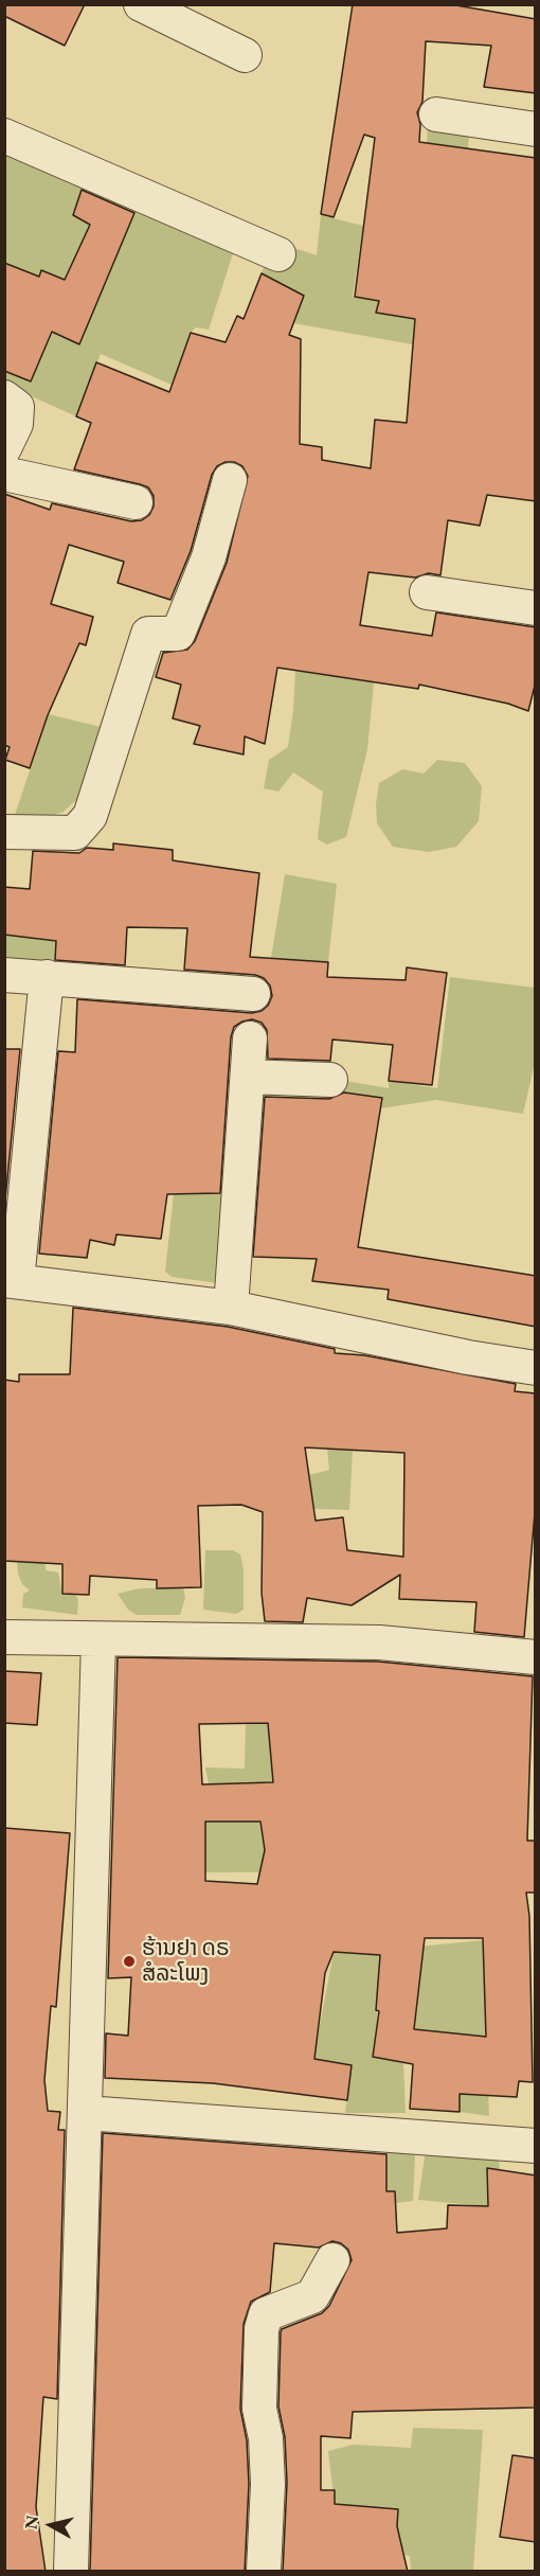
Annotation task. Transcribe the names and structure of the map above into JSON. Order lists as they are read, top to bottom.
{
  "places": ["ຮ້ານຢາ ດຣ ສໍລະໂພງ"],
  "north": "left"
}
